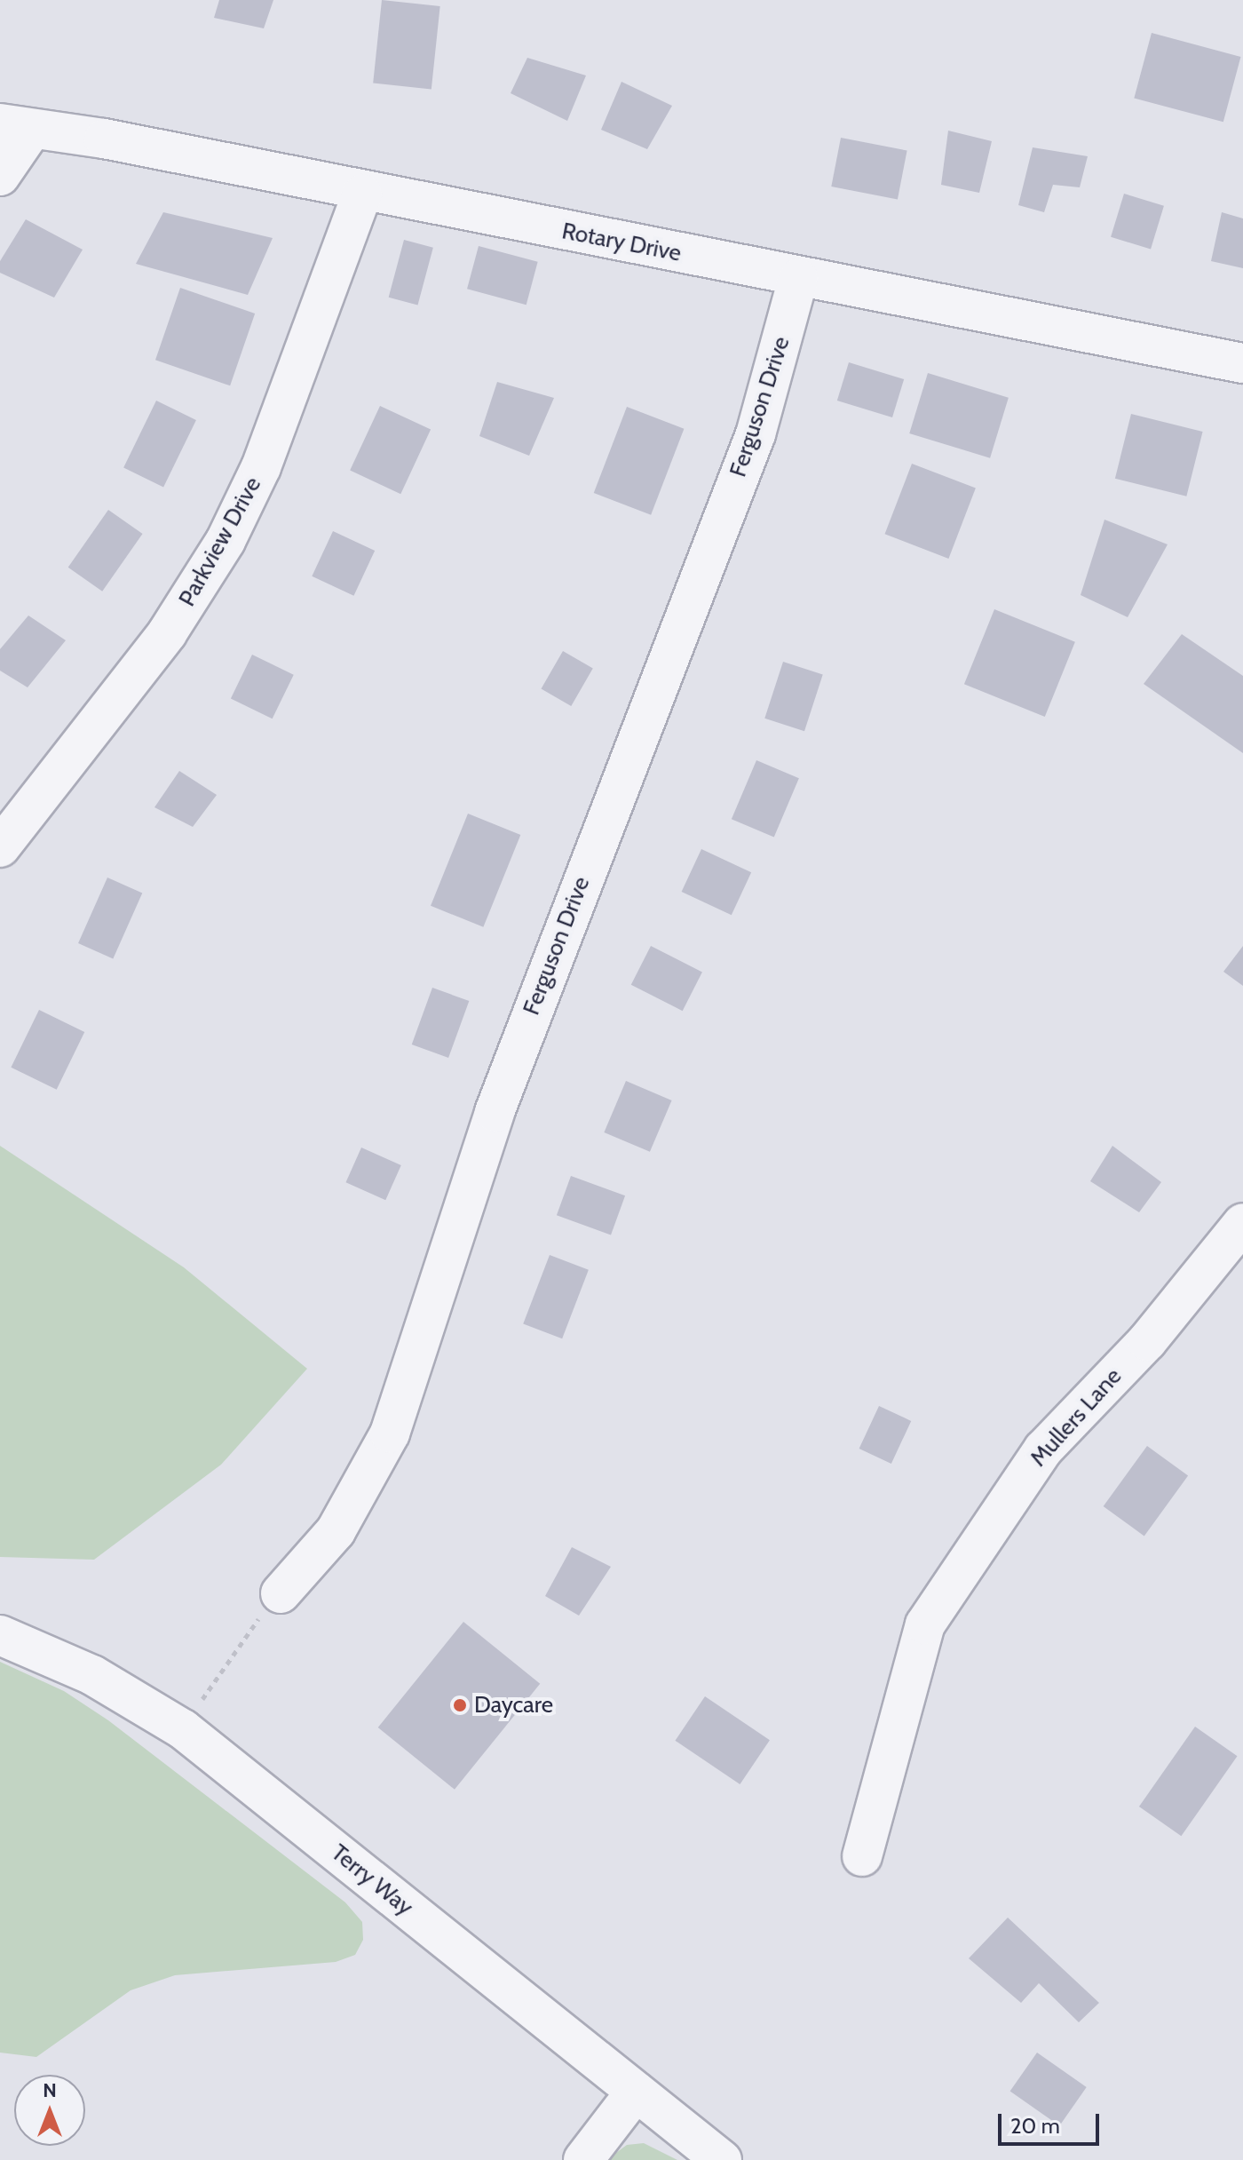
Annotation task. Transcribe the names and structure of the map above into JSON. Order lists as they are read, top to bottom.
{
  "streets": {
    "street": [
      "Rotary Drive",
      "Ferguson Drive",
      "Parkview Drive",
      "Mullers Lane",
      "Terry Way"
    ]
  },
  "crossings": [
    ["Rotary Drive", "Ferguson Drive"],
    ["Rotary Drive", "Parkview Drive"]
  ],
  "places": ["Daycare"],
  "scale_bar": "20 m",
  "north": "top"
}
